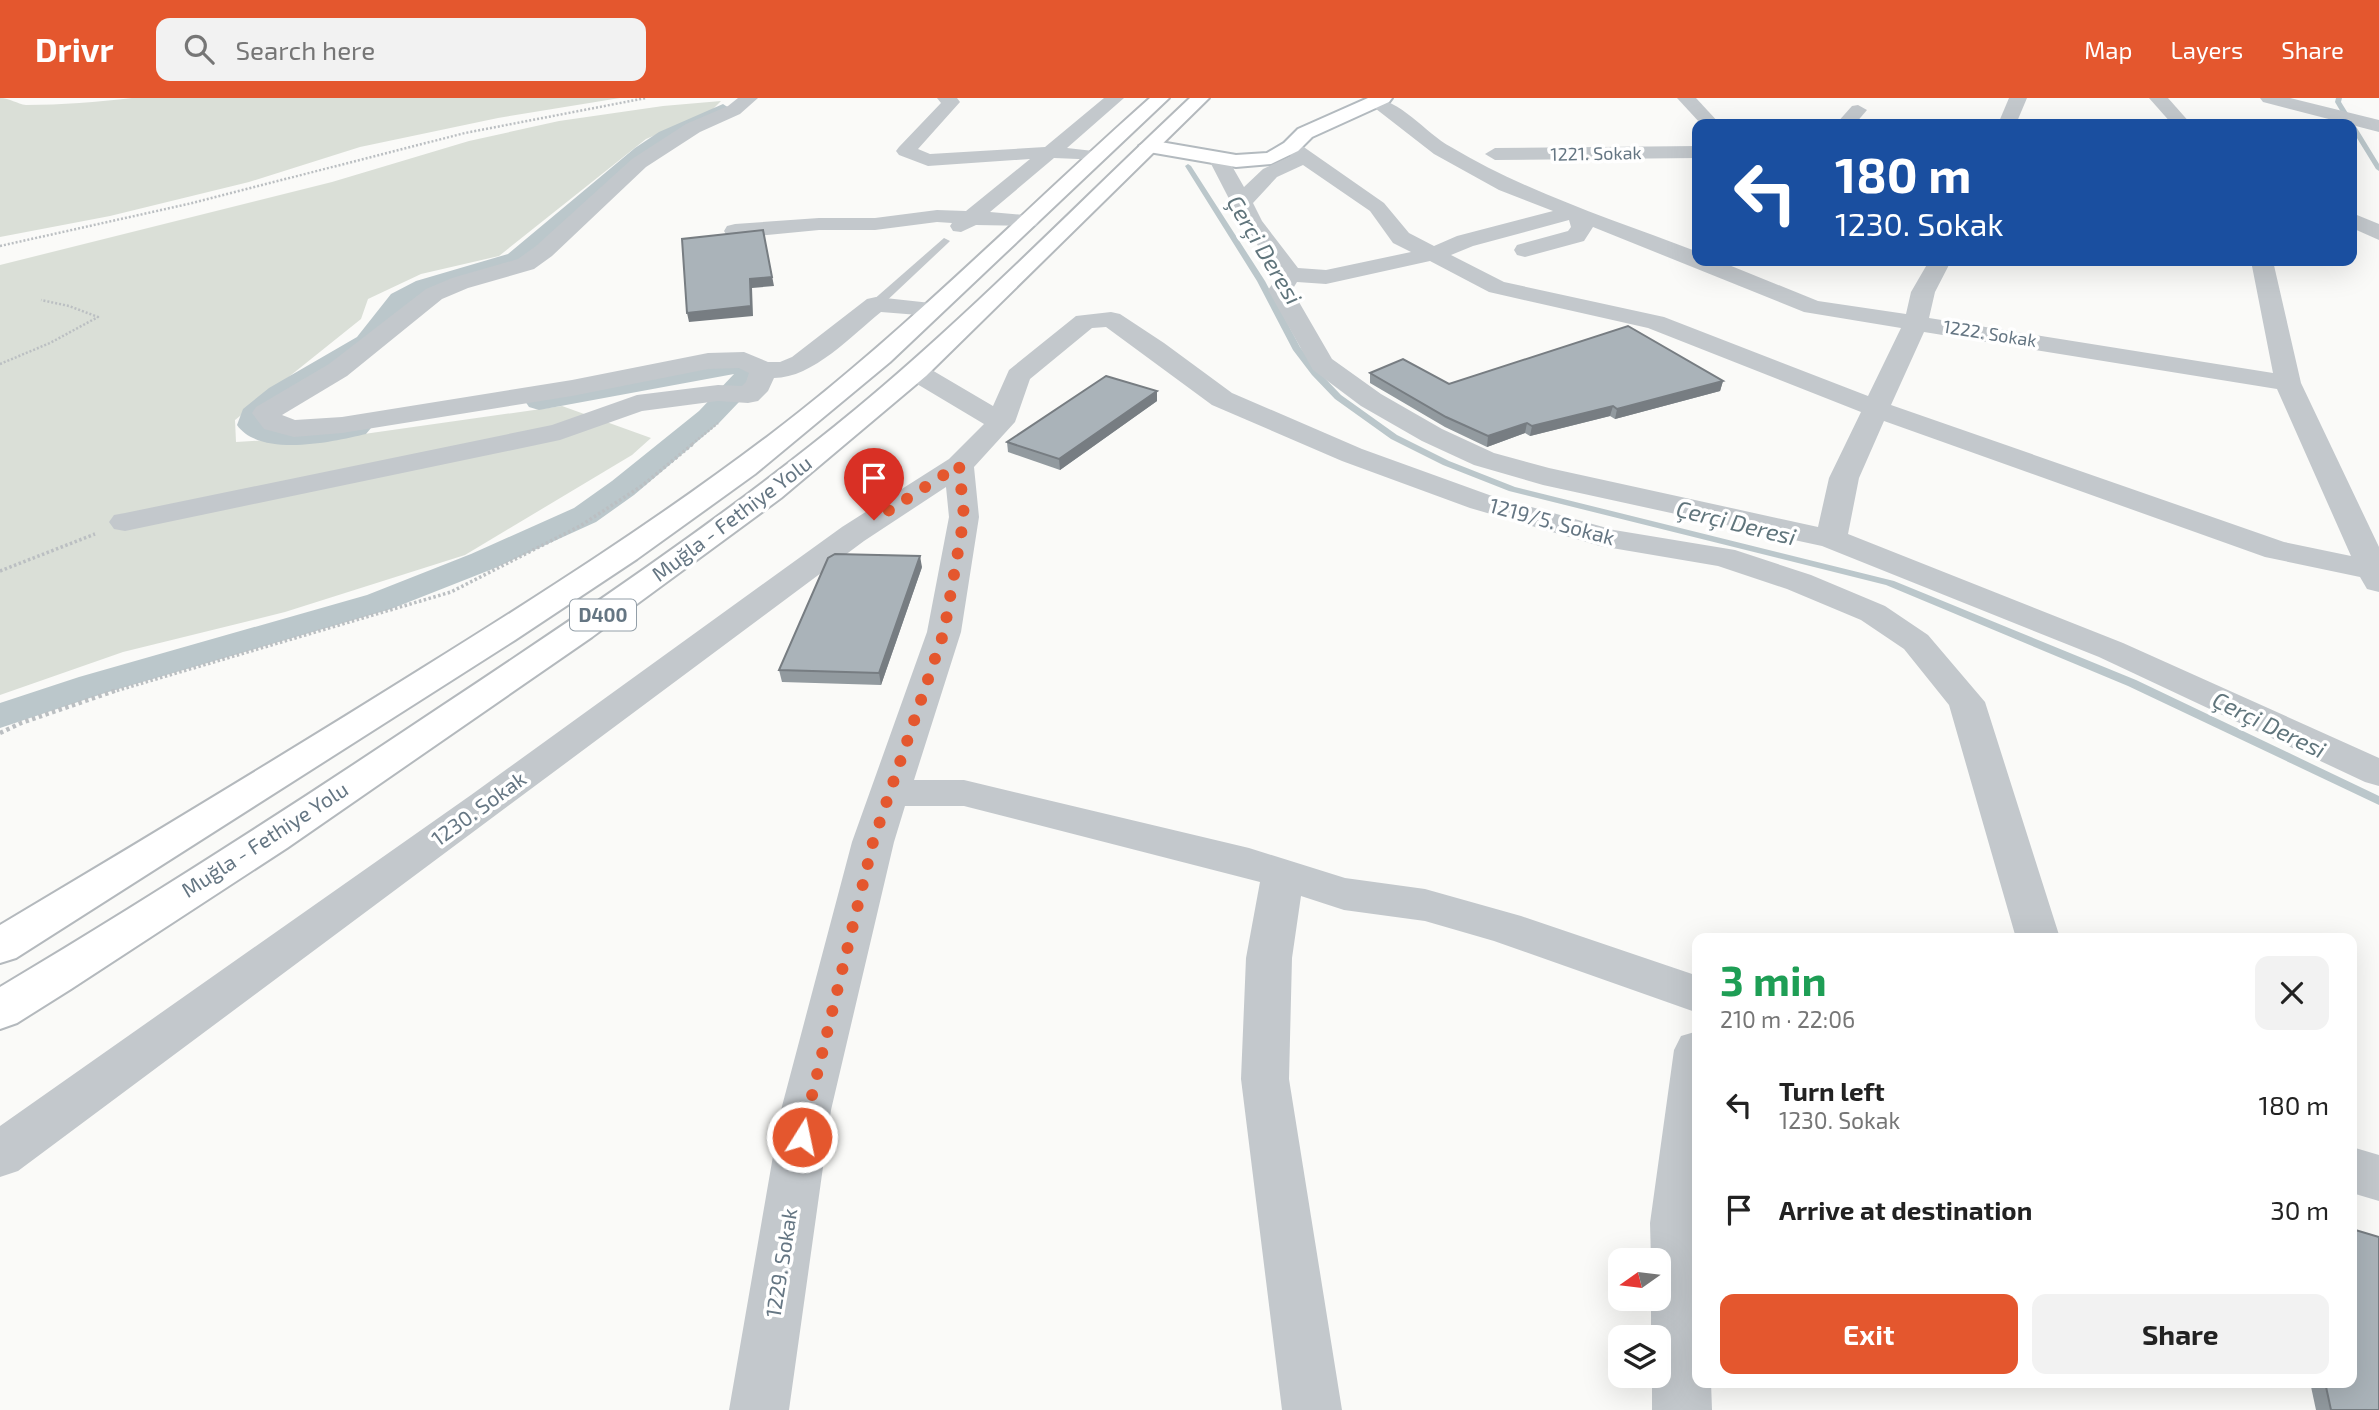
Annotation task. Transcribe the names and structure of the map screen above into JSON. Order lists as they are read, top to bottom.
{
  "streets": {
    "main road": ["Muğla - Fethiye Yolu", "D400"],
    "street": [
      "1221. Sokak",
      "1222. Sokak",
      "1219/5. Sokak",
      "1230. Sokak",
      "1229. Sokak"
    ]
  },
  "crossings": [
    ["1219/5. Sokak", "1230. Sokak"],
    ["1219/5. Sokak", "1229. Sokak"],
    ["1230. Sokak", "1229. Sokak"]
  ],
  "water": ["Çerçi Deresi"],
  "north": "left",
  "page": {
    "header": "Drivr",
    "search": "Search here",
    "nav": ["Map", "Layers", "Share"],
    "turn": ["180 m", "1230. Sokak"],
    "heading": ["3 min", "210 m · 22:06"],
    "list": [
      {
        "name": "Turn left",
        "note": "1230. Sokak",
        "value": "180 m"
      },
      {
        "name": "Arrive at destination",
        "value": "30 m"
      }
    ],
    "buttons": ["Exit", "Share"]
  }
}
